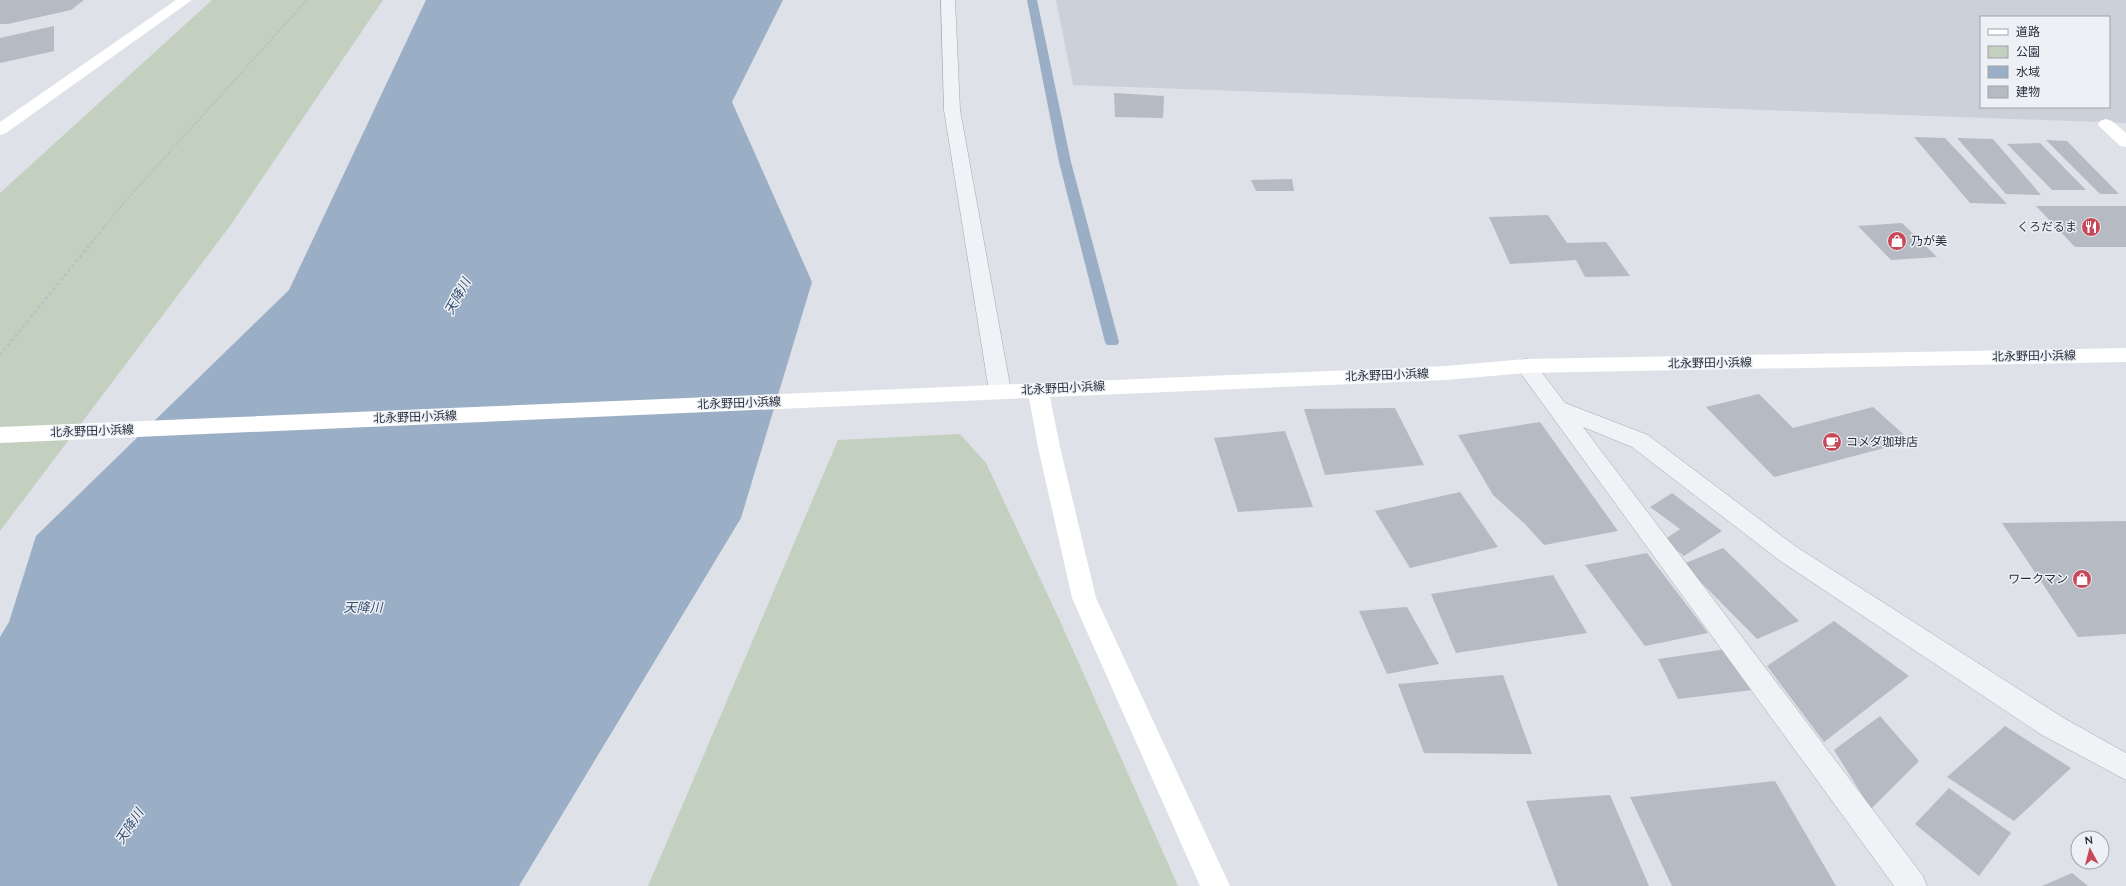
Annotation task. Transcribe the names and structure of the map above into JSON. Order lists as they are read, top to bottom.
{
  "streets": {
    "main road": ["北永野田小浜線"]
  },
  "water": ["天降川"],
  "places": {
    "restaurant": ["くろだるま"],
    "shop": ["乃が美", "ワークマン"],
    "cafe": ["コメダ珈琲店"]
  },
  "legend": [
    "道路",
    "公園",
    "水域",
    "建物"
  ],
  "north": "top"
}
